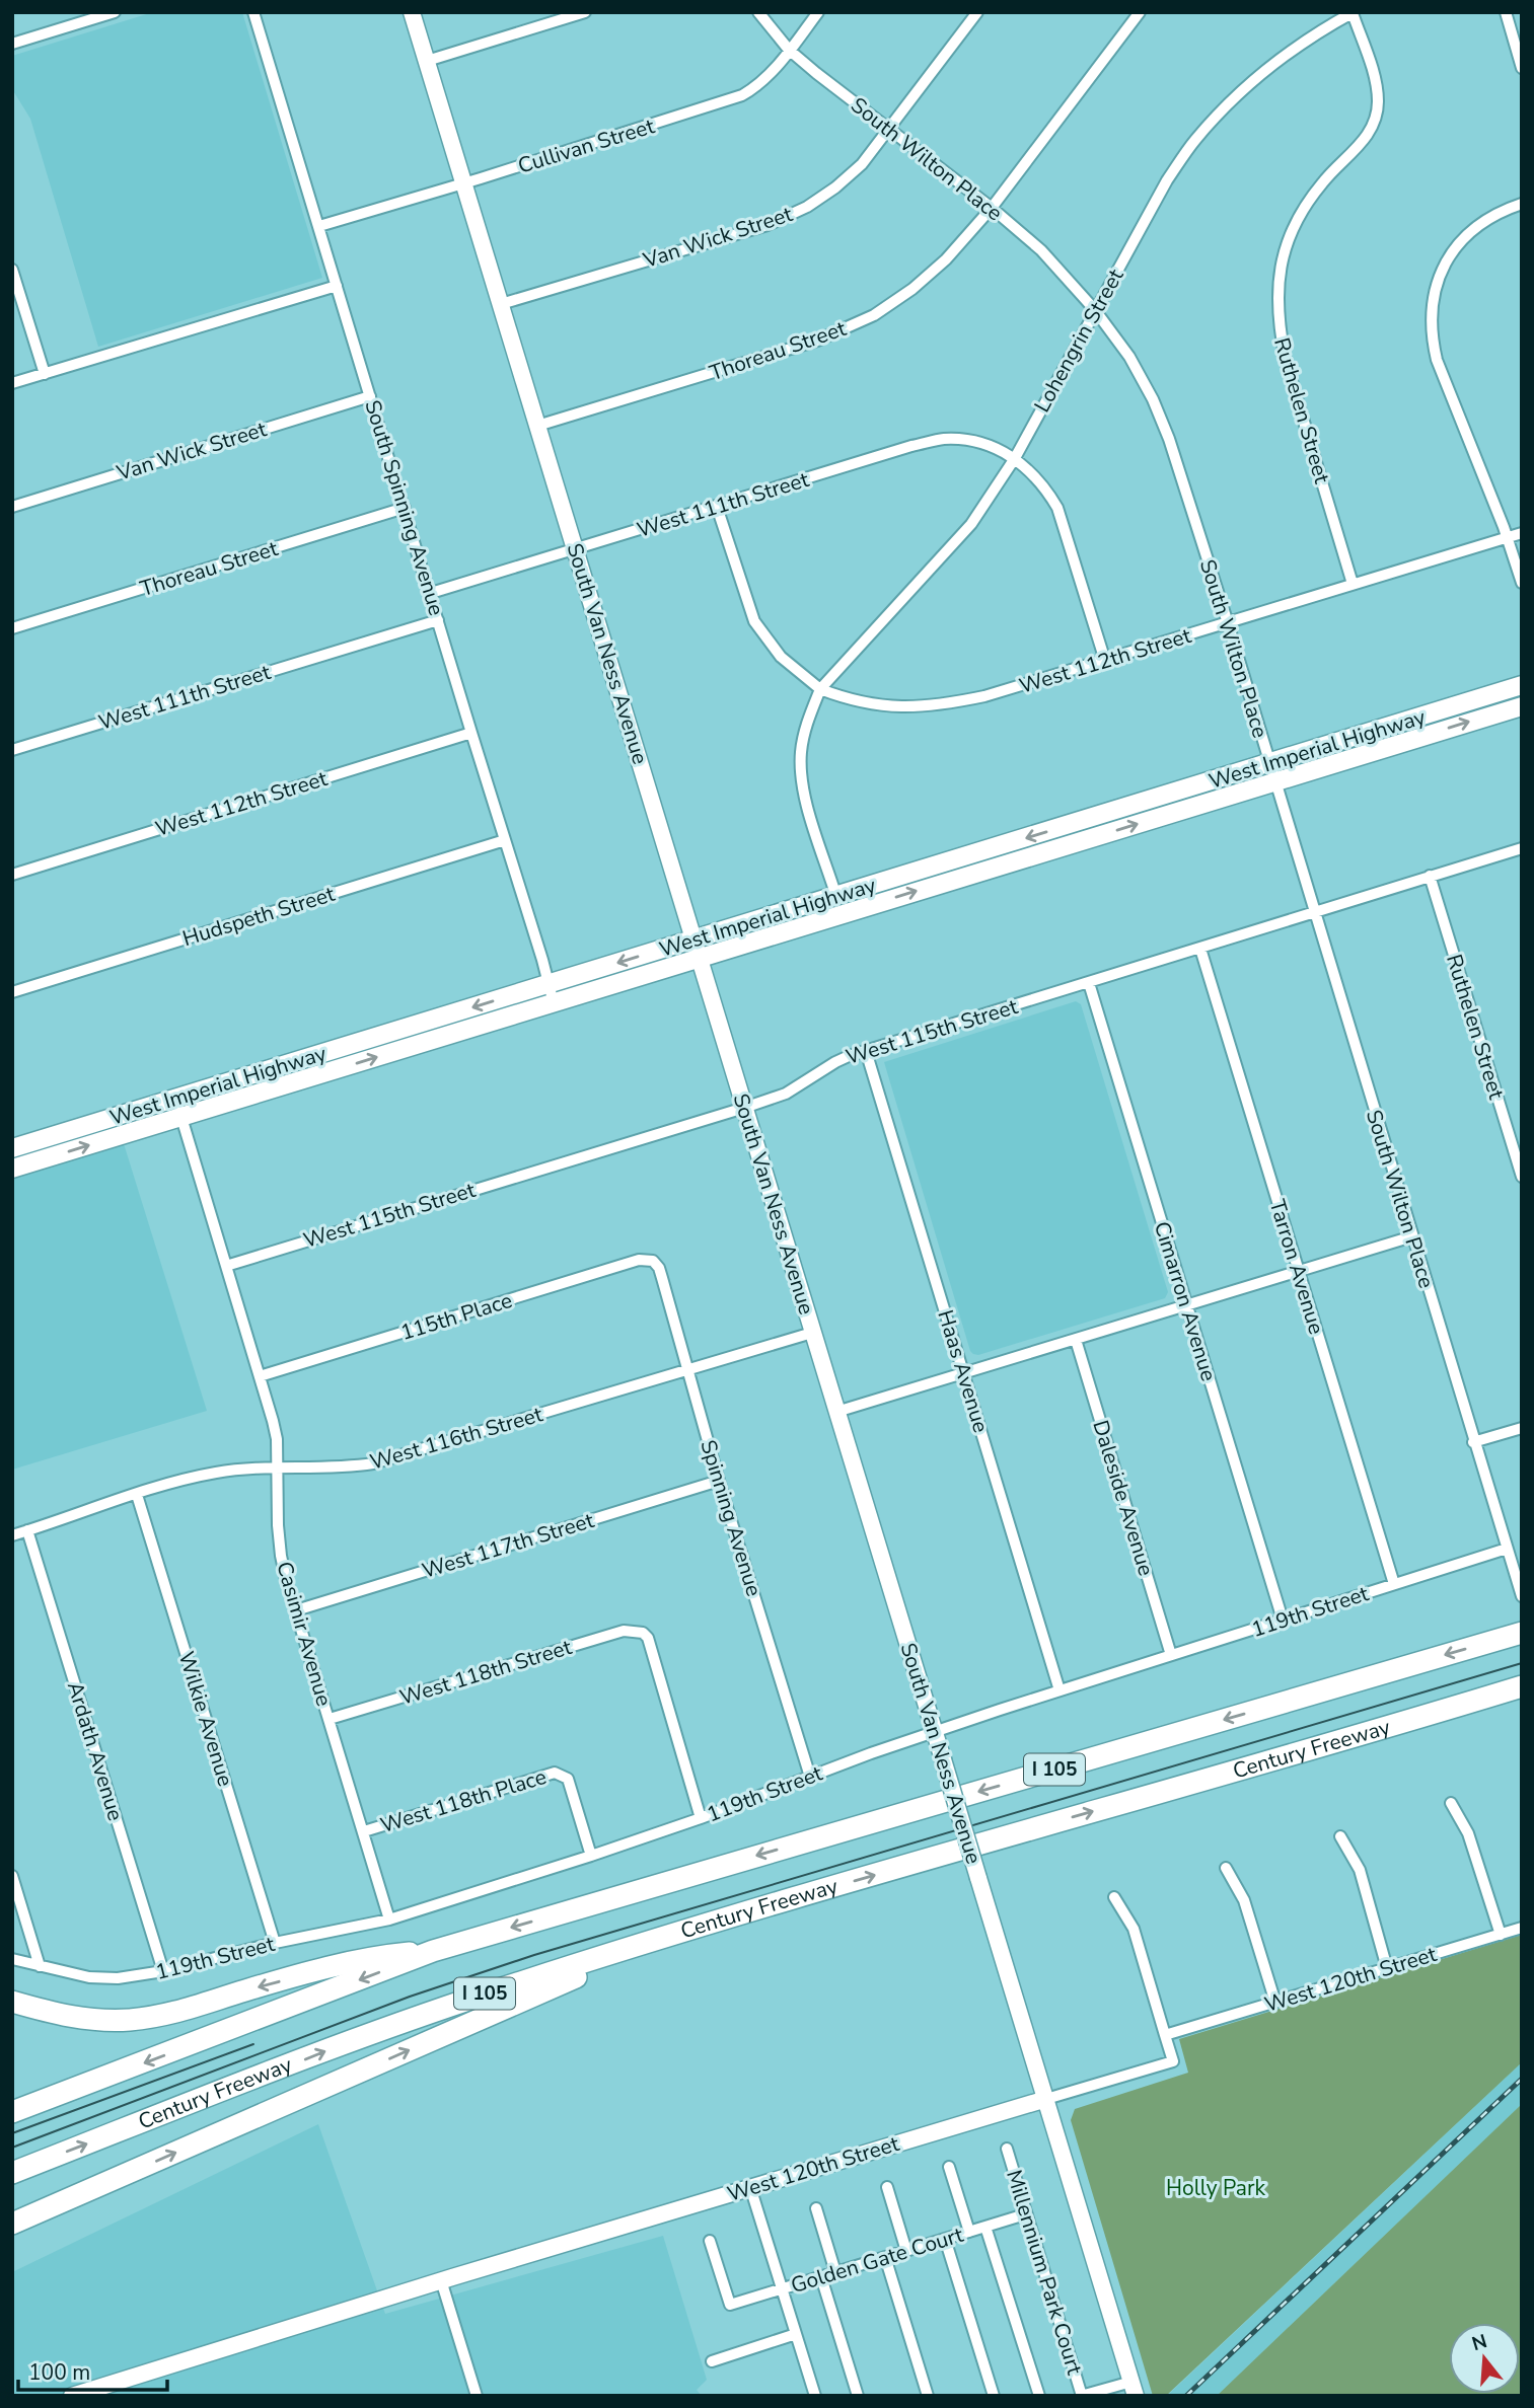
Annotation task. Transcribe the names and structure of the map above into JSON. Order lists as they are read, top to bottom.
{
  "streets": {
    "highway": ["Century Freeway", "I 105"],
    "main road": ["South Van Ness Avenue", "West Imperial Highway", "West 120th Street"],
    "street": [
      "Cullivan Street",
      "South Wilton Place",
      "Van Wick Street",
      "Lohengrin Street",
      "Thoreau Street",
      "Ruthelen Street",
      "West 111th Street",
      "South Spinning Avenue",
      "West 112th Street",
      "Hudspeth Street",
      "West 115th Street",
      "Tarron Avenue",
      "Cimarron Avenue",
      "115th Place",
      "Haas Avenue",
      "West 116th Street",
      "Daleside Avenue",
      "Spinning Avenue",
      "West 117th Street",
      "119th Street",
      "Casimir Avenue",
      "West 118th Street",
      "Wilkie Avenue",
      "Ardath Avenue",
      "West 118th Place",
      "Golden Gate Court",
      "Millennium Park Court"
    ]
  },
  "crossings": [
    ["Cullivan Street", "South Wilton Place"],
    ["Cullivan Street", "South Spinning Avenue"],
    ["Cullivan Street", "South Van Ness Avenue"],
    ["South Wilton Place", "Van Wick Street"],
    ["South Wilton Place", "Lohengrin Street"],
    ["South Wilton Place", "Thoreau Street"],
    ["South Wilton Place", "West 112th Street"],
    ["South Wilton Place", "West Imperial Highway"],
    ["South Wilton Place", "West 115th Street"],
    ["South Wilton Place", "119th Street"],
    ["Van Wick Street", "South Spinning Avenue"],
    ["Van Wick Street", "South Van Ness Avenue"],
    ["Lohengrin Street", "Ruthelen Street"],
    ["Lohengrin Street", "West 111th Street"],
    ["Lohengrin Street", "West 112th Street"],
    ["Thoreau Street", "South Spinning Avenue"],
    ["Thoreau Street", "South Van Ness Avenue"],
    ["Ruthelen Street", "West 112th Street"],
    ["Ruthelen Street", "West 115th Street"],
    ["West 111th Street", "South Spinning Avenue"],
    ["West 111th Street", "South Van Ness Avenue"],
    ["West 111th Street", "West 112th Street"],
    ["South Spinning Avenue", "West 112th Street"],
    ["South Spinning Avenue", "West Imperial Highway"],
    ["South Spinning Avenue", "Hudspeth Street"],
    ["South Van Ness Avenue", "West Imperial Highway"],
    ["South Van Ness Avenue", "West 115th Street"],
    ["South Van Ness Avenue", "West 116th Street"],
    ["South Van Ness Avenue", "119th Street"],
    ["South Van Ness Avenue", "West 120th Street"],
    ["West Imperial Highway", "Casimir Avenue"],
    ["West 115th Street", "Tarron Avenue"],
    ["West 115th Street", "Cimarron Avenue"],
    ["West 115th Street", "Haas Avenue"],
    ["West 115th Street", "Casimir Avenue"],
    ["Tarron Avenue", "119th Street"],
    ["Cimarron Avenue", "119th Street"],
    ["115th Place", "Spinning Avenue"],
    ["115th Place", "Casimir Avenue"],
    ["Haas Avenue", "119th Street"],
    ["West 116th Street", "Spinning Avenue"],
    ["West 116th Street", "Casimir Avenue"],
    ["West 116th Street", "Wilkie Avenue"],
    ["West 116th Street", "Ardath Avenue"],
    ["Daleside Avenue", "119th Street"],
    ["Spinning Avenue", "West 117th Street"],
    ["Spinning Avenue", "119th Street"],
    ["West 117th Street", "Casimir Avenue"],
    ["119th Street", "Casimir Avenue"],
    ["119th Street", "West 118th Street"],
    ["119th Street", "Wilkie Avenue"],
    ["119th Street", "Ardath Avenue"],
    ["119th Street", "West 118th Place"],
    ["Casimir Avenue", "West 118th Street"],
    ["Casimir Avenue", "West 118th Place"],
    ["Golden Gate Court", "Millennium Park Court"]
  ],
  "parks": ["Holly Park"],
  "scale_bar": "100 m",
  "north": "top"
}
